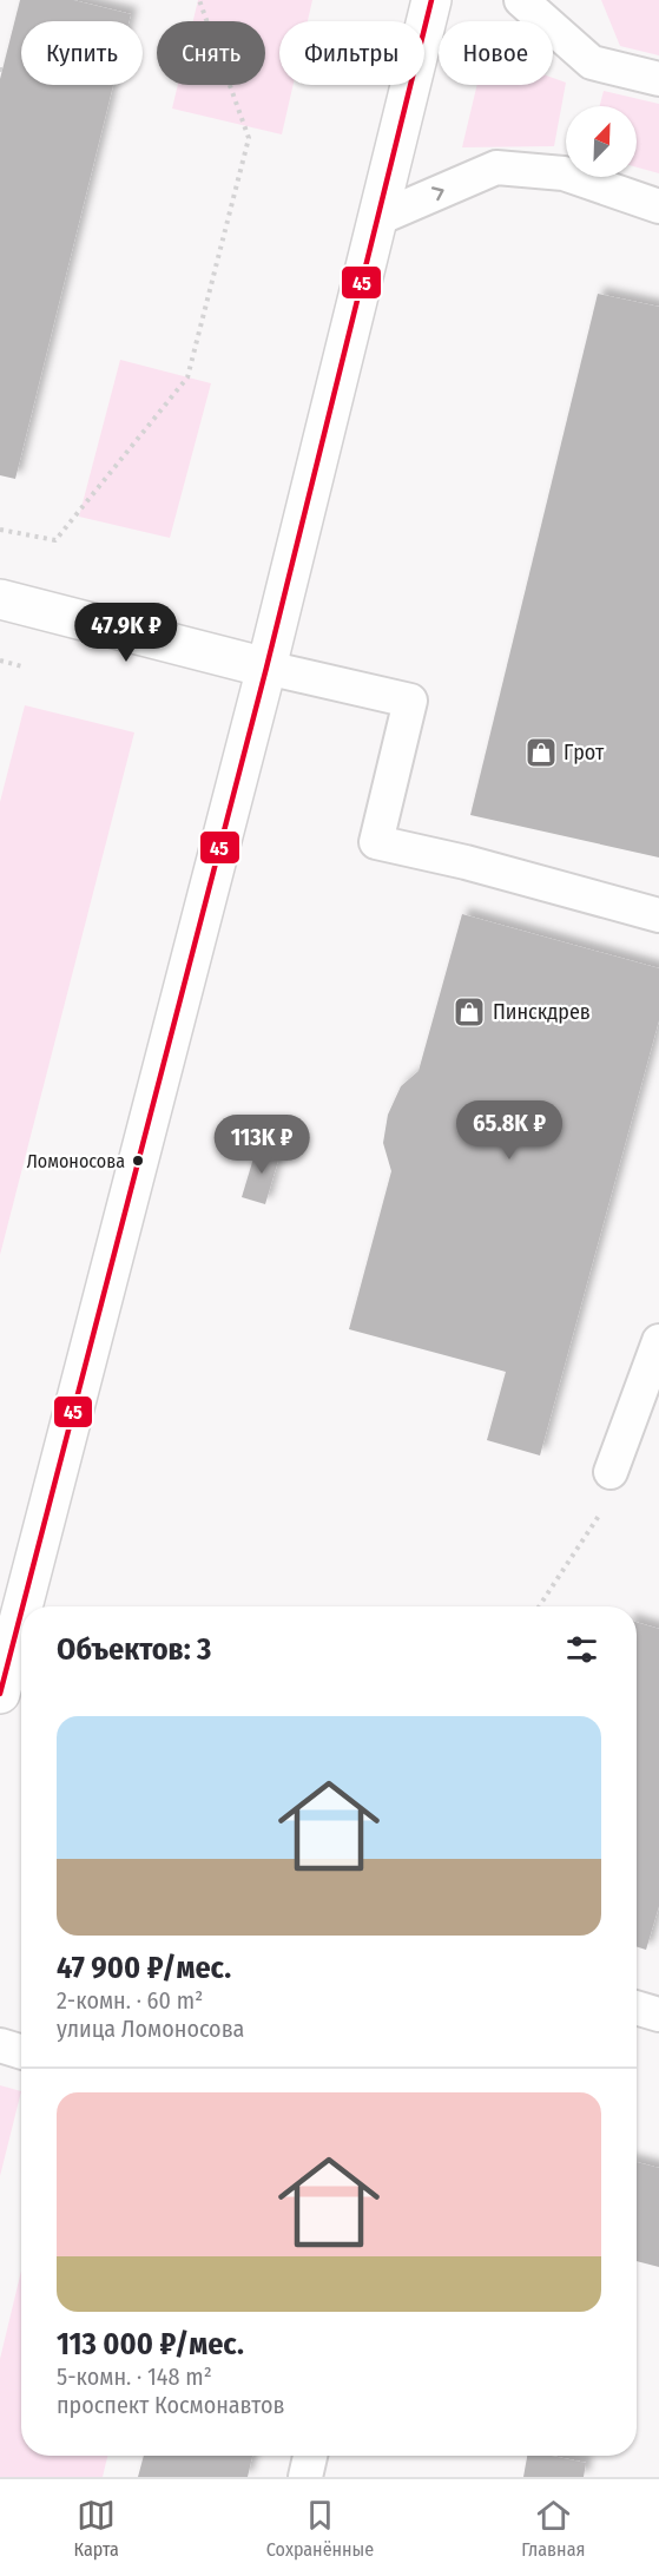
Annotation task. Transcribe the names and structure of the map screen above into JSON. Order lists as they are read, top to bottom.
{
  "places": {
    "shop": ["Грот", "Пинскдрев"],
    "other": ["Ломоносова"]
  },
  "lines": ["transit line 45"],
  "north": "top right",
  "page": {
    "chip": [
      "Купить",
      "Снять",
      "Фильтры",
      "Новое"
    ],
    "price": ["47.9K ₽", "65.8K ₽", "113K ₽"],
    "heading": "Объектов: 3",
    "list": [
      {
        "name": "47 900 ₽/мес.",
        "note": "2-комн. · 60 m² · улица Ломоносова"
      },
      {
        "name": "113 000 ₽/мес.",
        "note": "5-комн. · 148 m² · проспект Космонавтов"
      }
    ],
    "tabs": ["Карта", "Сохранённые", "Главная"]
  }
}
